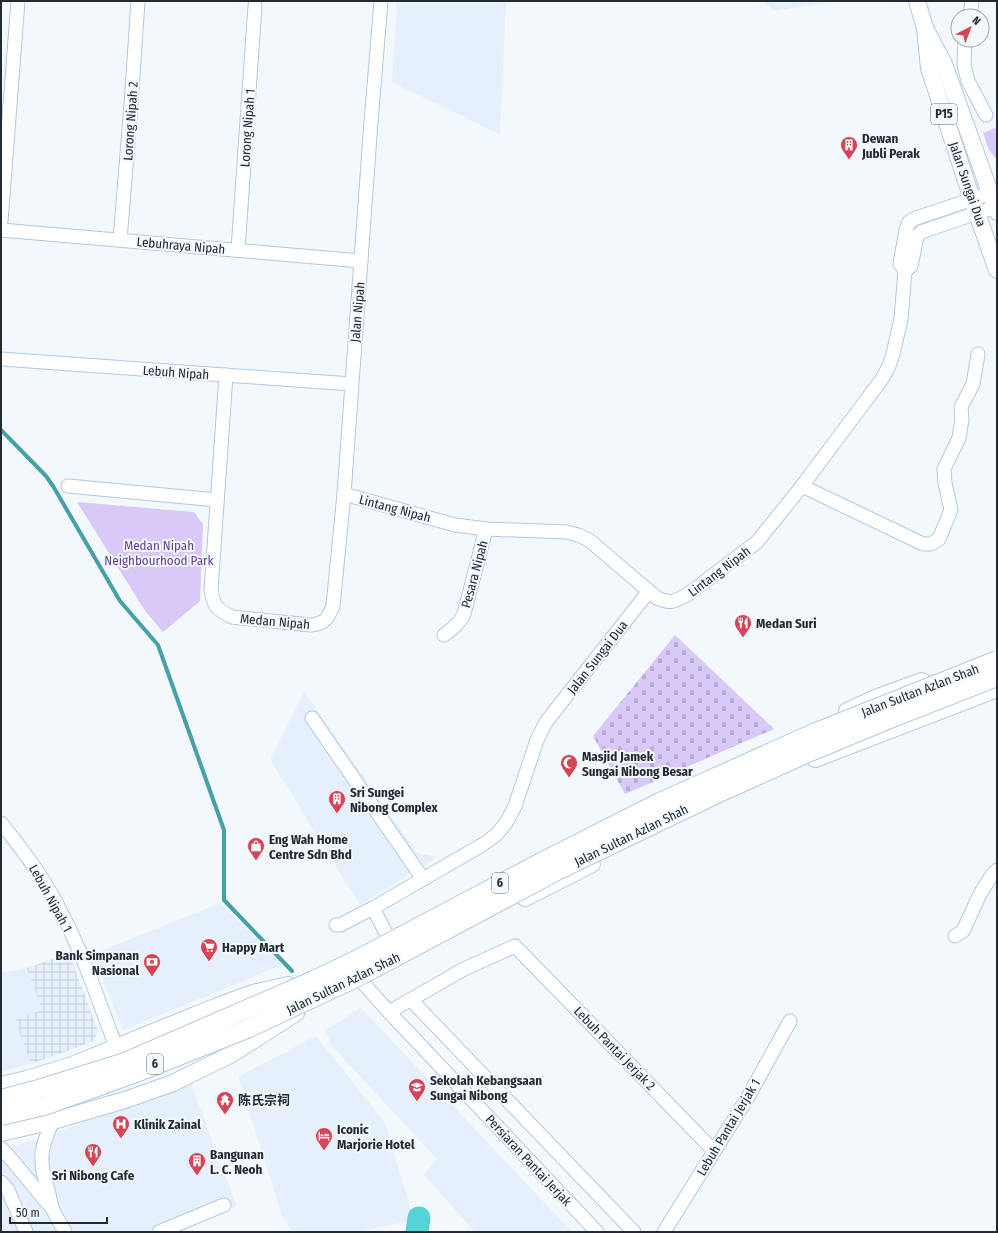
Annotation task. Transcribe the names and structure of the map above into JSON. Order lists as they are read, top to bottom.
{
  "streets": {
    "highway": ["Jalan Sultan Azlan Shah", "6"],
    "main road": ["P15", "Jalan Sungai Dua"],
    "street": [
      "Lorong Nipah 2",
      "Lorong Nipah 1",
      "Lebuhraya Nipah",
      "Jalan Nipah",
      "Lebuh Nipah",
      "Lintang Nipah",
      "Pesara Nipah",
      "Medan Nipah",
      "Lebuh Nipah 1",
      "Lebuh Pantai Jerjak 2",
      "Lebuh Pantai Jerjak 1",
      "Persiaran Pantai Jerjak"
    ]
  },
  "crossings": [
    ["Lorong Nipah 2", "Lebuhraya Nipah"],
    ["Lorong Nipah 1", "Lebuhraya Nipah"],
    ["Jalan Sungai Dua", "Lintang Nipah"],
    ["Lebuhraya Nipah", "Jalan Nipah"],
    ["Jalan Nipah", "Lebuh Nipah"],
    ["Jalan Nipah", "Lintang Nipah"],
    ["Jalan Nipah", "Medan Nipah"],
    ["Lebuh Nipah", "Medan Nipah"],
    ["Lintang Nipah", "Pesara Nipah"],
    ["Jalan Sultan Azlan Shah", "Lebuh Nipah 1"],
    ["Jalan Sultan Azlan Shah", "Persiaran Pantai Jerjak"],
    ["Lebuh Pantai Jerjak 2", "Lebuh Pantai Jerjak 1"]
  ],
  "parks": ["Medan Nipah Neighbourhood Park"],
  "places": {
    "building": ["Dewan Jubli Perak", "Sri Sungei Nibong Complex", "Bangunan L. C. Neoh"],
    "restaurant": ["Medan Suri", "Sri Nibong Cafe"],
    "mosque": ["Masjid Jamek Sungai Nibong Besar"],
    "shop": ["Eng Wah Home Centre Sdn Bhd"],
    "supermarket": ["Happy Mart"],
    "bank": ["Bank Simpanan Nasional"],
    "school or university": ["Sekolah Kebangsaan Sungai Nibong"],
    "temple": ["陈氏宗祠"],
    "hospital": ["Klinik Zainal"],
    "hotel": ["Iconic Marjorie Hotel"]
  },
  "scale_bar": "50 m",
  "north": "top right"
}
